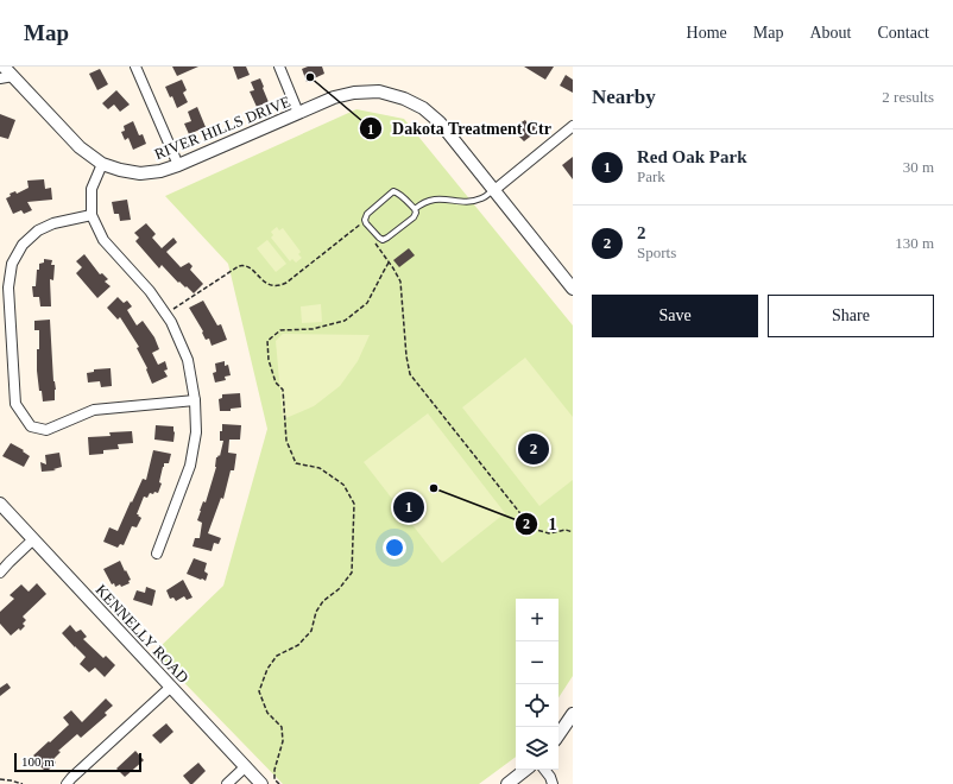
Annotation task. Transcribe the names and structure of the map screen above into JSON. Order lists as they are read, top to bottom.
{
  "streets": {
    "street": ["RIVER HILLS DRIVE", "KENNELLY ROAD"]
  },
  "places": ["Dakota Treatment Ctr", "1"],
  "scale_bar": "100 m",
  "page": {
    "header": "Map",
    "nav": [
      "Home",
      "Map",
      "About",
      "Contact"
    ],
    "heading": ["Nearby", "2 results"],
    "list": [
      {
        "mark": "1",
        "name": "Red Oak Park",
        "note": "Park",
        "value": "30 m"
      },
      {
        "mark": "2",
        "name": "2",
        "note": "Sports",
        "value": "130 m"
      }
    ],
    "buttons": ["Save", "Share"],
    "pins": ["2", "1"],
    "map_buttons": ["+", "−"],
    "scale": "100 m"
  }
}
